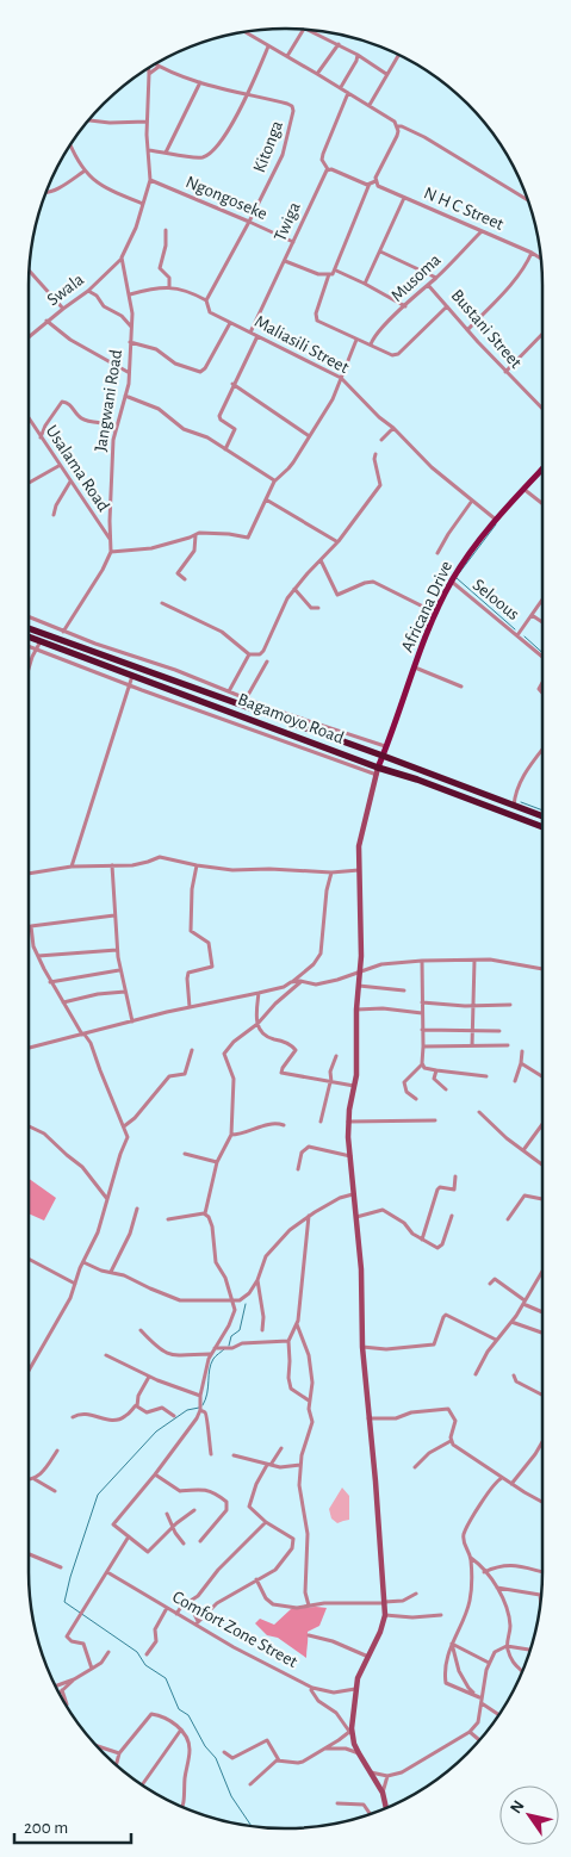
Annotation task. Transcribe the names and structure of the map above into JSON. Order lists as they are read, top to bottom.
{
  "streets": {
    "highway": ["Bagamoyo Road"],
    "main road": ["Africana Drive"],
    "street": [
      "Kitonga",
      "Ngongoseke",
      "N H C Street",
      "Twiga",
      "Musoma",
      "Swala",
      "Bustani Street",
      "Maliasili Street",
      "Jangwani Road",
      "Usalama Road",
      "Seloous",
      "Comfort Zone Street"
    ]
  },
  "crossings": [
    ["Kitonga", "Ngongoseke"],
    ["Kitonga", "Maliasili Street"],
    ["Ngongoseke", "Twiga"],
    ["N H C Street", "Musoma"],
    ["Twiga", "Maliasili Street"],
    ["Musoma", "Bustani Street"],
    ["Swala", "Jangwani Road"],
    ["Maliasili Street", "Jangwani Road"],
    ["Maliasili Street", "Africana Drive"],
    ["Jangwani Road", "Usalama Road"],
    ["Seloous", "Africana Drive"],
    ["Africana Drive", "Bagamoyo Road"]
  ],
  "scale_bar": "200 m",
  "north": "top left"
}
